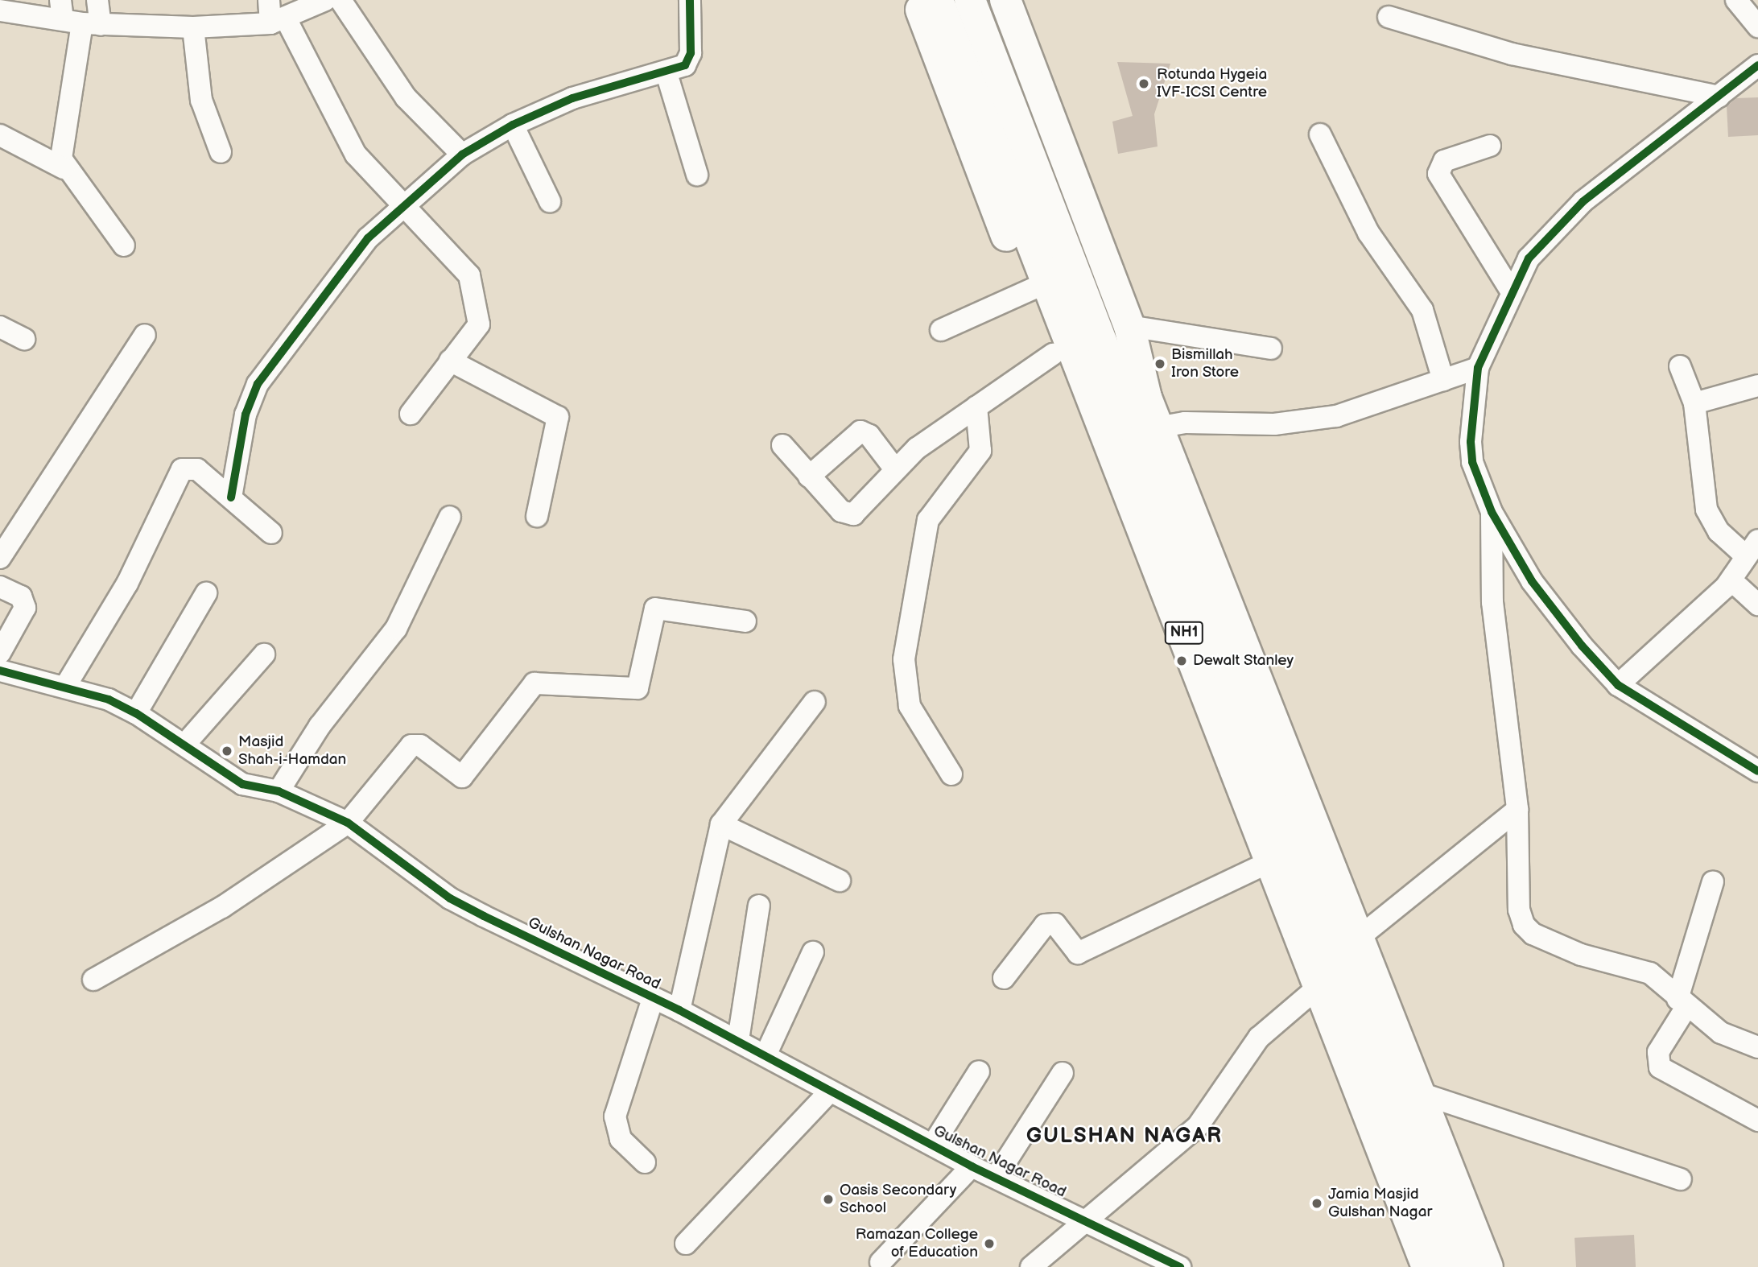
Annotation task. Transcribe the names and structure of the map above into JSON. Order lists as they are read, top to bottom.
{
  "streets": {
    "highway": ["NH1"],
    "street": ["Gulshan Nagar Road"]
  },
  "districts": ["GULSHAN NAGAR"],
  "places": [
    "Rotunda Hygeia IVF-ICSI Centre",
    "Bismillah Iron Store",
    "Dewalt Stanley",
    "Masjid Shah-i-Hamdan",
    "Oasis Secondary School",
    "Jamia Masjid Gulshan Nagar",
    "Ramazan College of Education"
  ]
}
